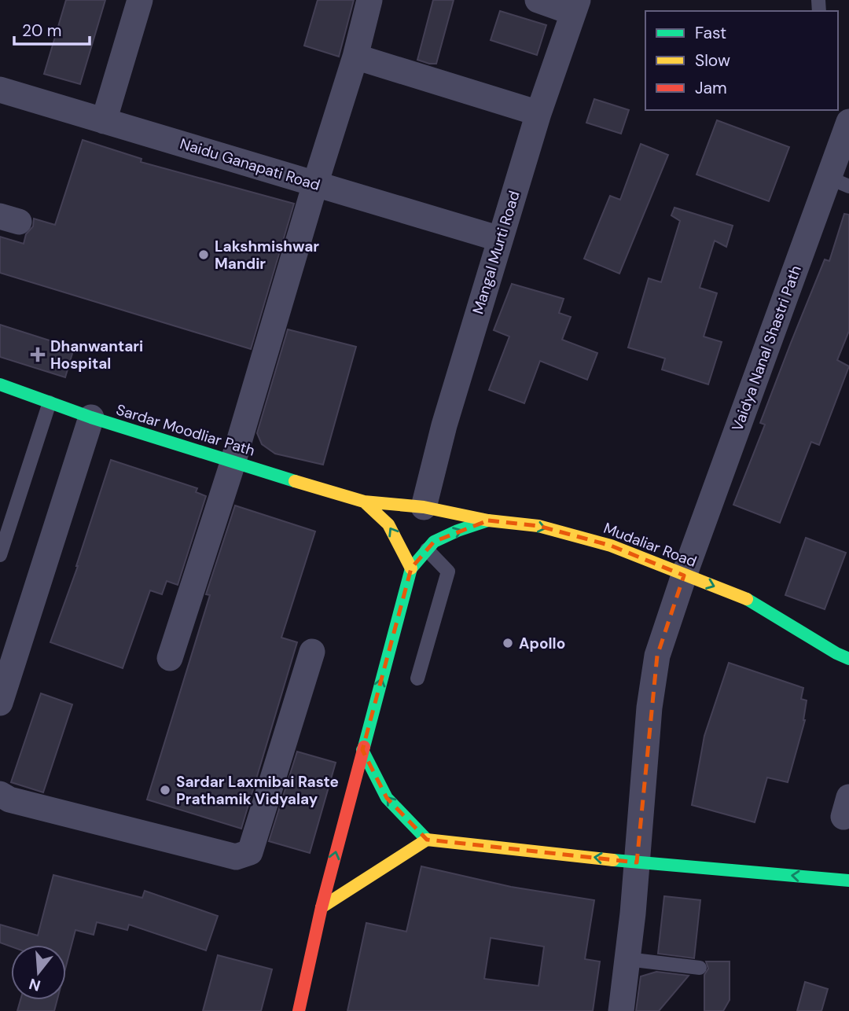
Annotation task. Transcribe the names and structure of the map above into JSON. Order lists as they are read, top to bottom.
{
  "streets": {
    "street": [
      "Naidu Ganapati Road",
      "Mangal Murti Road",
      "Vaidya Nanal Shastri Path",
      "Sardar Moodliar Path",
      "Mudaliar Road"
    ]
  },
  "crossings": [
    ["Naidu Ganapati Road", "Mangal Murti Road"],
    ["Mangal Murti Road", "Sardar Moodliar Path"],
    ["Mangal Murti Road", "Mudaliar Road"],
    ["Vaidya Nanal Shastri Path", "Mudaliar Road"],
    ["Sardar Moodliar Path", "Mudaliar Road"]
  ],
  "one_way": ["Mudaliar Road"],
  "places": {
    "other": ["Lakshmishwar Mandir", "Apollo", "Sardar Laxmibai Raste Prathamik Vidyalay"],
    "health": ["Dhanwantari Hospital"]
  },
  "legend": ["Fast", "Slow", "Jam"],
  "scale_bar": "20 m",
  "north": "bottom"
}
